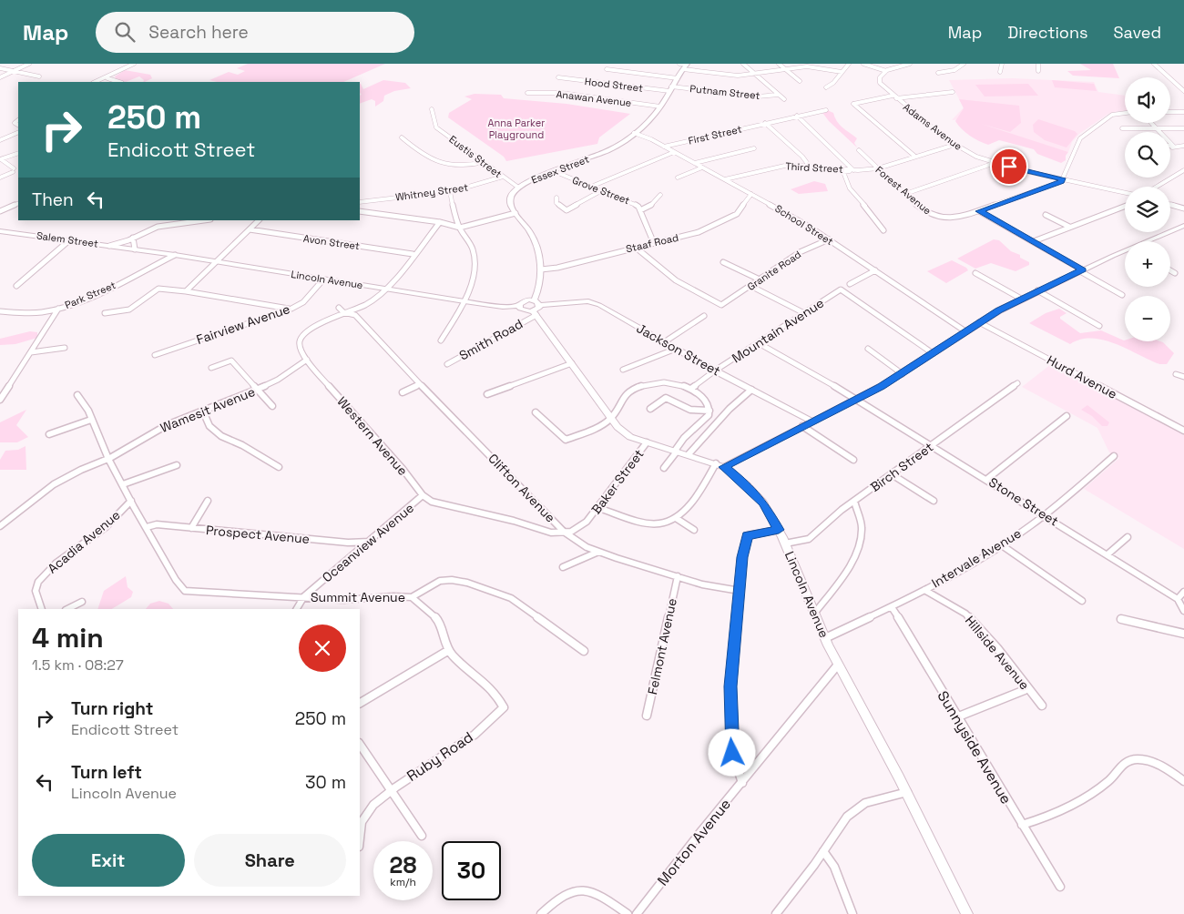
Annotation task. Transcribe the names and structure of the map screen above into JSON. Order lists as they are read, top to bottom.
{
  "streets": {
    "main road": [
      "Essex Street",
      "Salem Street",
      "Lincoln Avenue",
      "Jackson Street"
    ],
    "street": [
      "Hood Street",
      "Putnam Street",
      "Anawan Avenue",
      "Adams Avenue",
      "First Street",
      "Eustis Street",
      "Third Street",
      "Grove Street",
      "Forest Avenue",
      "Whitney Street",
      "School Street",
      "Avon Street",
      "Staaf Road",
      "Granite Road",
      "Park Street",
      "Fairview Avenue",
      "Mountain Avenue",
      "Smith Road",
      "Hurd Avenue",
      "Wamesit Avenue",
      "Western Avenue",
      "Birch Street",
      "Baker Street",
      "Clifton Avenue",
      "Stone Street",
      "Prospect Avenue",
      "Acadia Avenue",
      "Oceanview Avenue",
      "Intervale Avenue",
      "Summit Avenue",
      "Felmont Avenue",
      "Hillside Avenue",
      "Sunnyside Avenue",
      "Ruby Road",
      "Morton Avenue"
    ]
  },
  "crossings": [
    ["Hood Street", "Putnam Street"],
    ["Hood Street", "Essex Street"],
    ["Putnam Street", "Essex Street"],
    ["Anawan Avenue", "Essex Street"],
    ["Adams Avenue", "Third Street"],
    ["First Street", "School Street"],
    ["Eustis Street", "Essex Street"],
    ["Eustis Street", "Whitney Street"],
    ["Third Street", "Forest Avenue"],
    ["Third Street", "School Street"],
    ["Essex Street", "Grove Street"],
    ["Essex Street", "School Street"],
    ["Grove Street", "Staaf Road"],
    ["School Street", "Staaf Road"],
    ["School Street", "Granite Road"],
    ["Salem Street", "Lincoln Avenue"],
    ["Avon Street", "Western Avenue"],
    ["Staaf Road", "Granite Road"],
    ["Lincoln Avenue", "Park Street"],
    ["Lincoln Avenue", "Fairview Avenue"],
    ["Lincoln Avenue", "Smith Road"],
    ["Lincoln Avenue", "Jackson Street"],
    ["Lincoln Avenue", "Western Avenue"],
    ["Lincoln Avenue", "Birch Street"],
    ["Lincoln Avenue", "Baker Street"],
    ["Lincoln Avenue", "Intervale Avenue"],
    ["Lincoln Avenue", "Morton Avenue"],
    ["Mountain Avenue", "Jackson Street"],
    ["Mountain Avenue", "Stone Street"],
    ["Wamesit Avenue", "Western Avenue"],
    ["Wamesit Avenue", "Summit Avenue"],
    ["Western Avenue", "Baker Street"],
    ["Western Avenue", "Clifton Avenue"],
    ["Western Avenue", "Oceanview Avenue"],
    ["Birch Street", "Stone Street"],
    ["Baker Street", "Clifton Avenue"],
    ["Clifton Avenue", "Felmont Avenue"],
    ["Stone Street", "Intervale Avenue"],
    ["Prospect Avenue", "Oceanview Avenue"],
    ["Prospect Avenue", "Summit Avenue"],
    ["Acadia Avenue", "Summit Avenue"],
    ["Oceanview Avenue", "Summit Avenue"],
    ["Intervale Avenue", "Hillside Avenue"],
    ["Intervale Avenue", "Sunnyside Avenue"]
  ],
  "parks": ["Anna Parker Playground"],
  "page": {
    "header": "Map",
    "search": "Search here",
    "nav": ["Map", "Directions", "Saved"],
    "map_buttons": ["+", "−"],
    "turn": ["250 m", "Endicott Street"],
    "then": "Then",
    "heading": ["4 min", "1.5 km · 08:27"],
    "list": [
      {
        "name": "Turn right",
        "note": "Endicott Street",
        "value": "250 m"
      },
      {
        "name": "Turn left",
        "note": "Lincoln Avenue",
        "value": "30 m"
      }
    ],
    "buttons": ["Exit", "Share"],
    "speed": "28 km/h",
    "limit": "30"
  }
}
